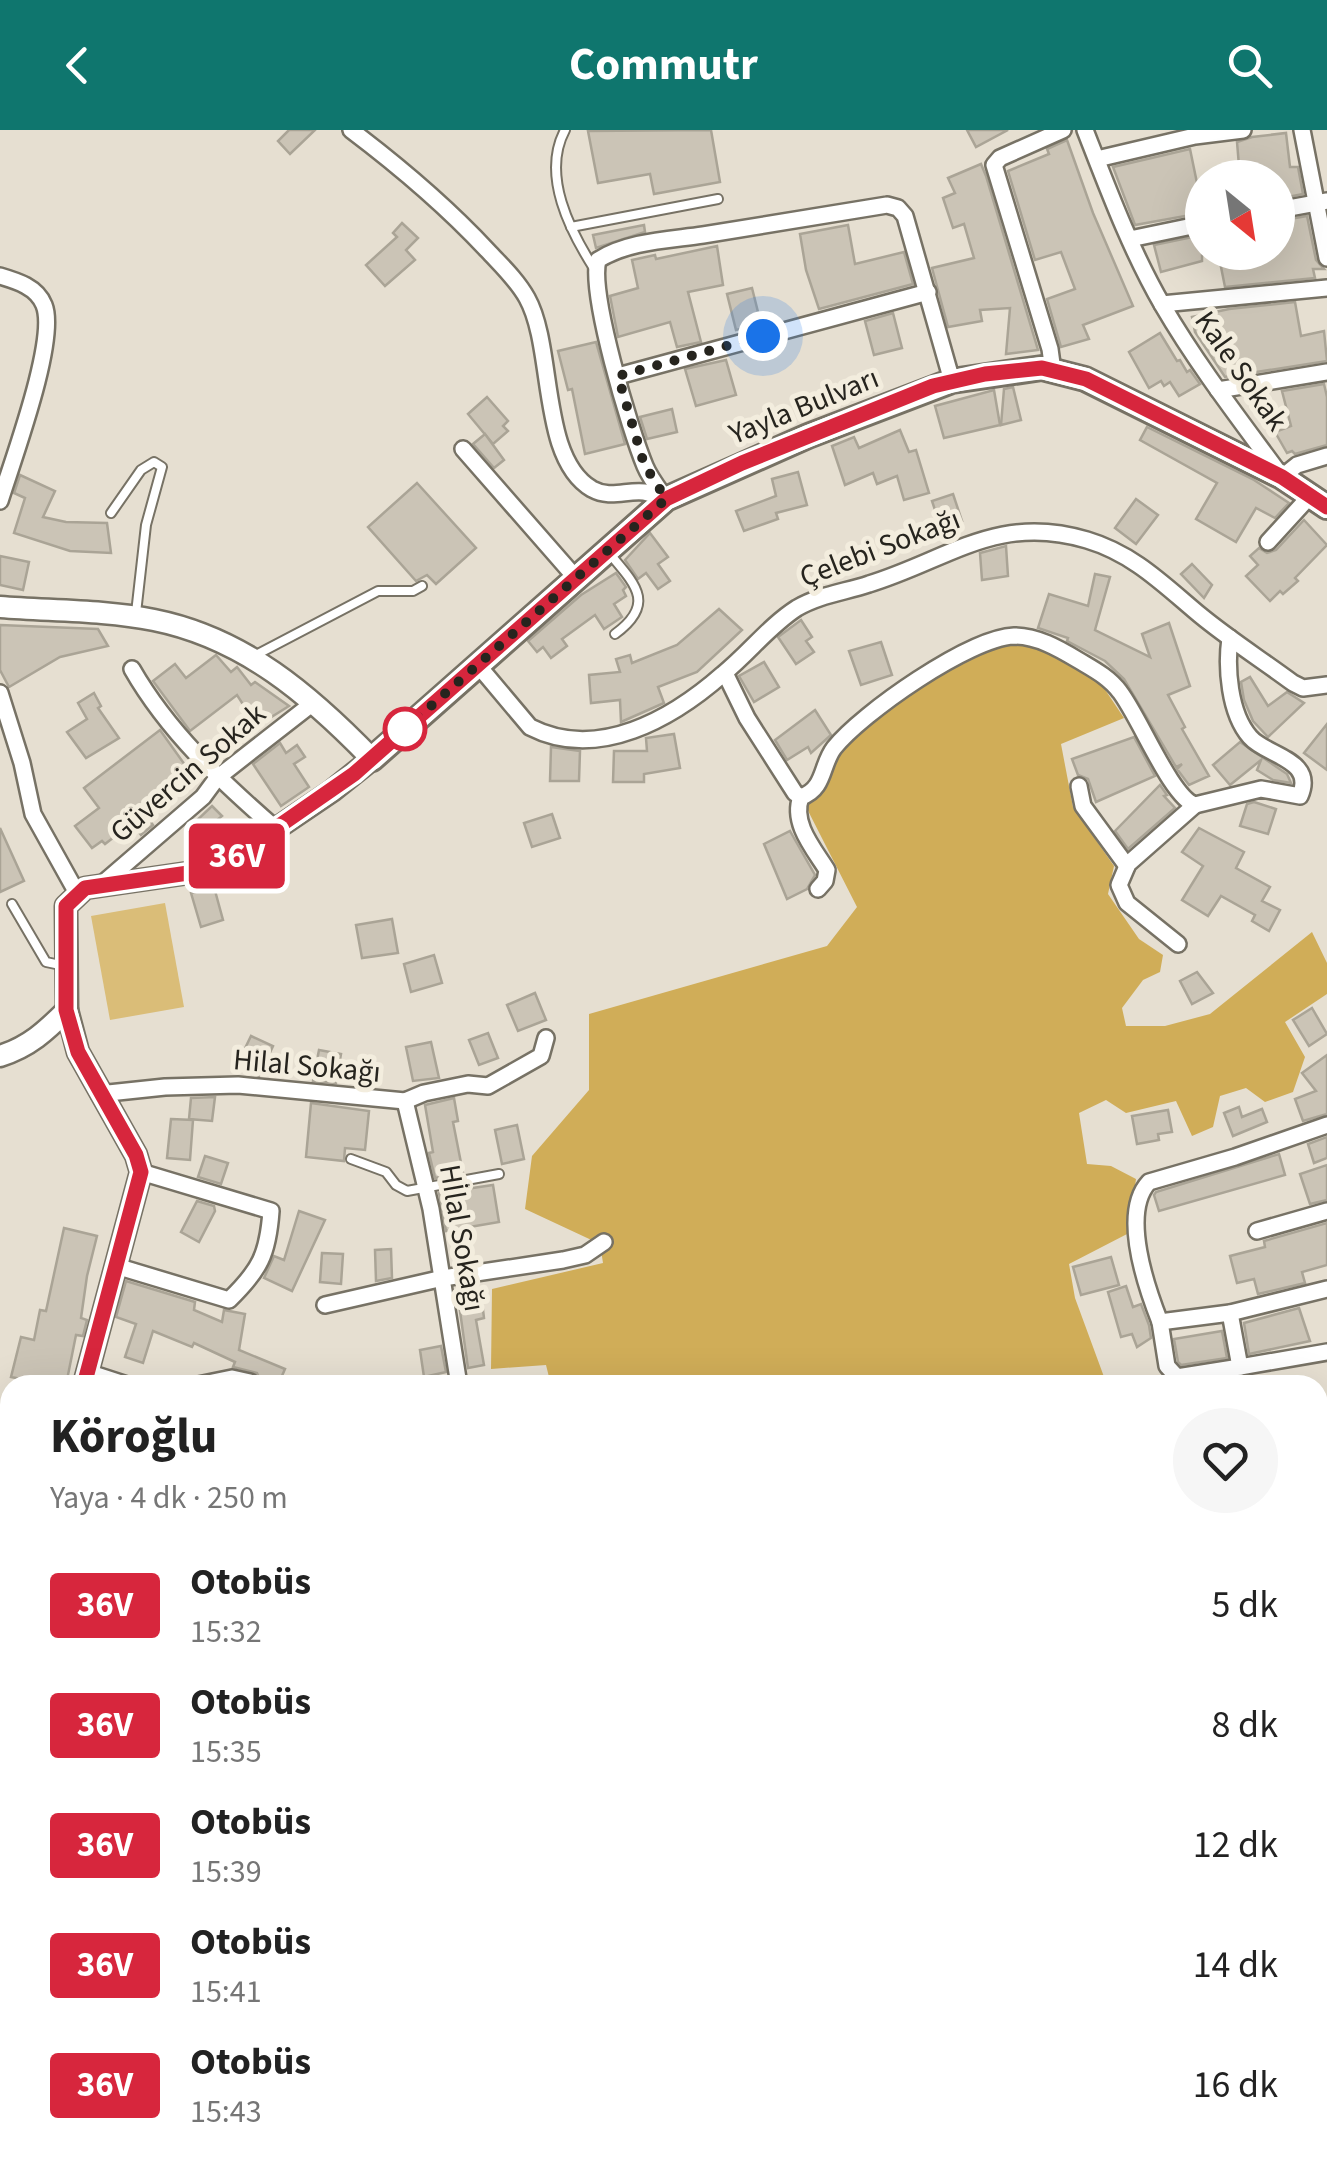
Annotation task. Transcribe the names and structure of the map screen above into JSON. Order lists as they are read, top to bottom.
{
  "streets": {
    "main road": ["Yayla Bulvarı"],
    "street": [
      "Kale Sokak",
      "Çelebi Sokağı",
      "Güvercin Sokak",
      "Hilal Sokağı",
      "Hİlal Sokağı"
    ]
  },
  "crossings": [
    ["Kale Sokak", "Yayla Bulvarı"],
    ["Yayla Bulvarı", "Çelebi Sokağı"],
    ["Hilal Sokağı", "Hİlal Sokağı"]
  ],
  "lines": ["bus line 36V"],
  "north": "bottom right",
  "page": {
    "header": "Commutr",
    "on_map": "36V",
    "heading": ["Köroğlu", "Yaya · 4 dk · 250 m"],
    "list": [
      {
        "mark": "36V",
        "name": "Otobüs",
        "note": "15:32",
        "value": "5 dk"
      },
      {
        "mark": "36V",
        "name": "Otobüs",
        "note": "15:35",
        "value": "8 dk"
      },
      {
        "mark": "36V",
        "name": "Otobüs",
        "note": "15:39",
        "value": "12 dk"
      },
      {
        "mark": "36V",
        "name": "Otobüs",
        "note": "15:41",
        "value": "14 dk"
      },
      {
        "mark": "36V",
        "name": "Otobüs",
        "note": "15:43",
        "value": "16 dk"
      }
    ]
  }
}
